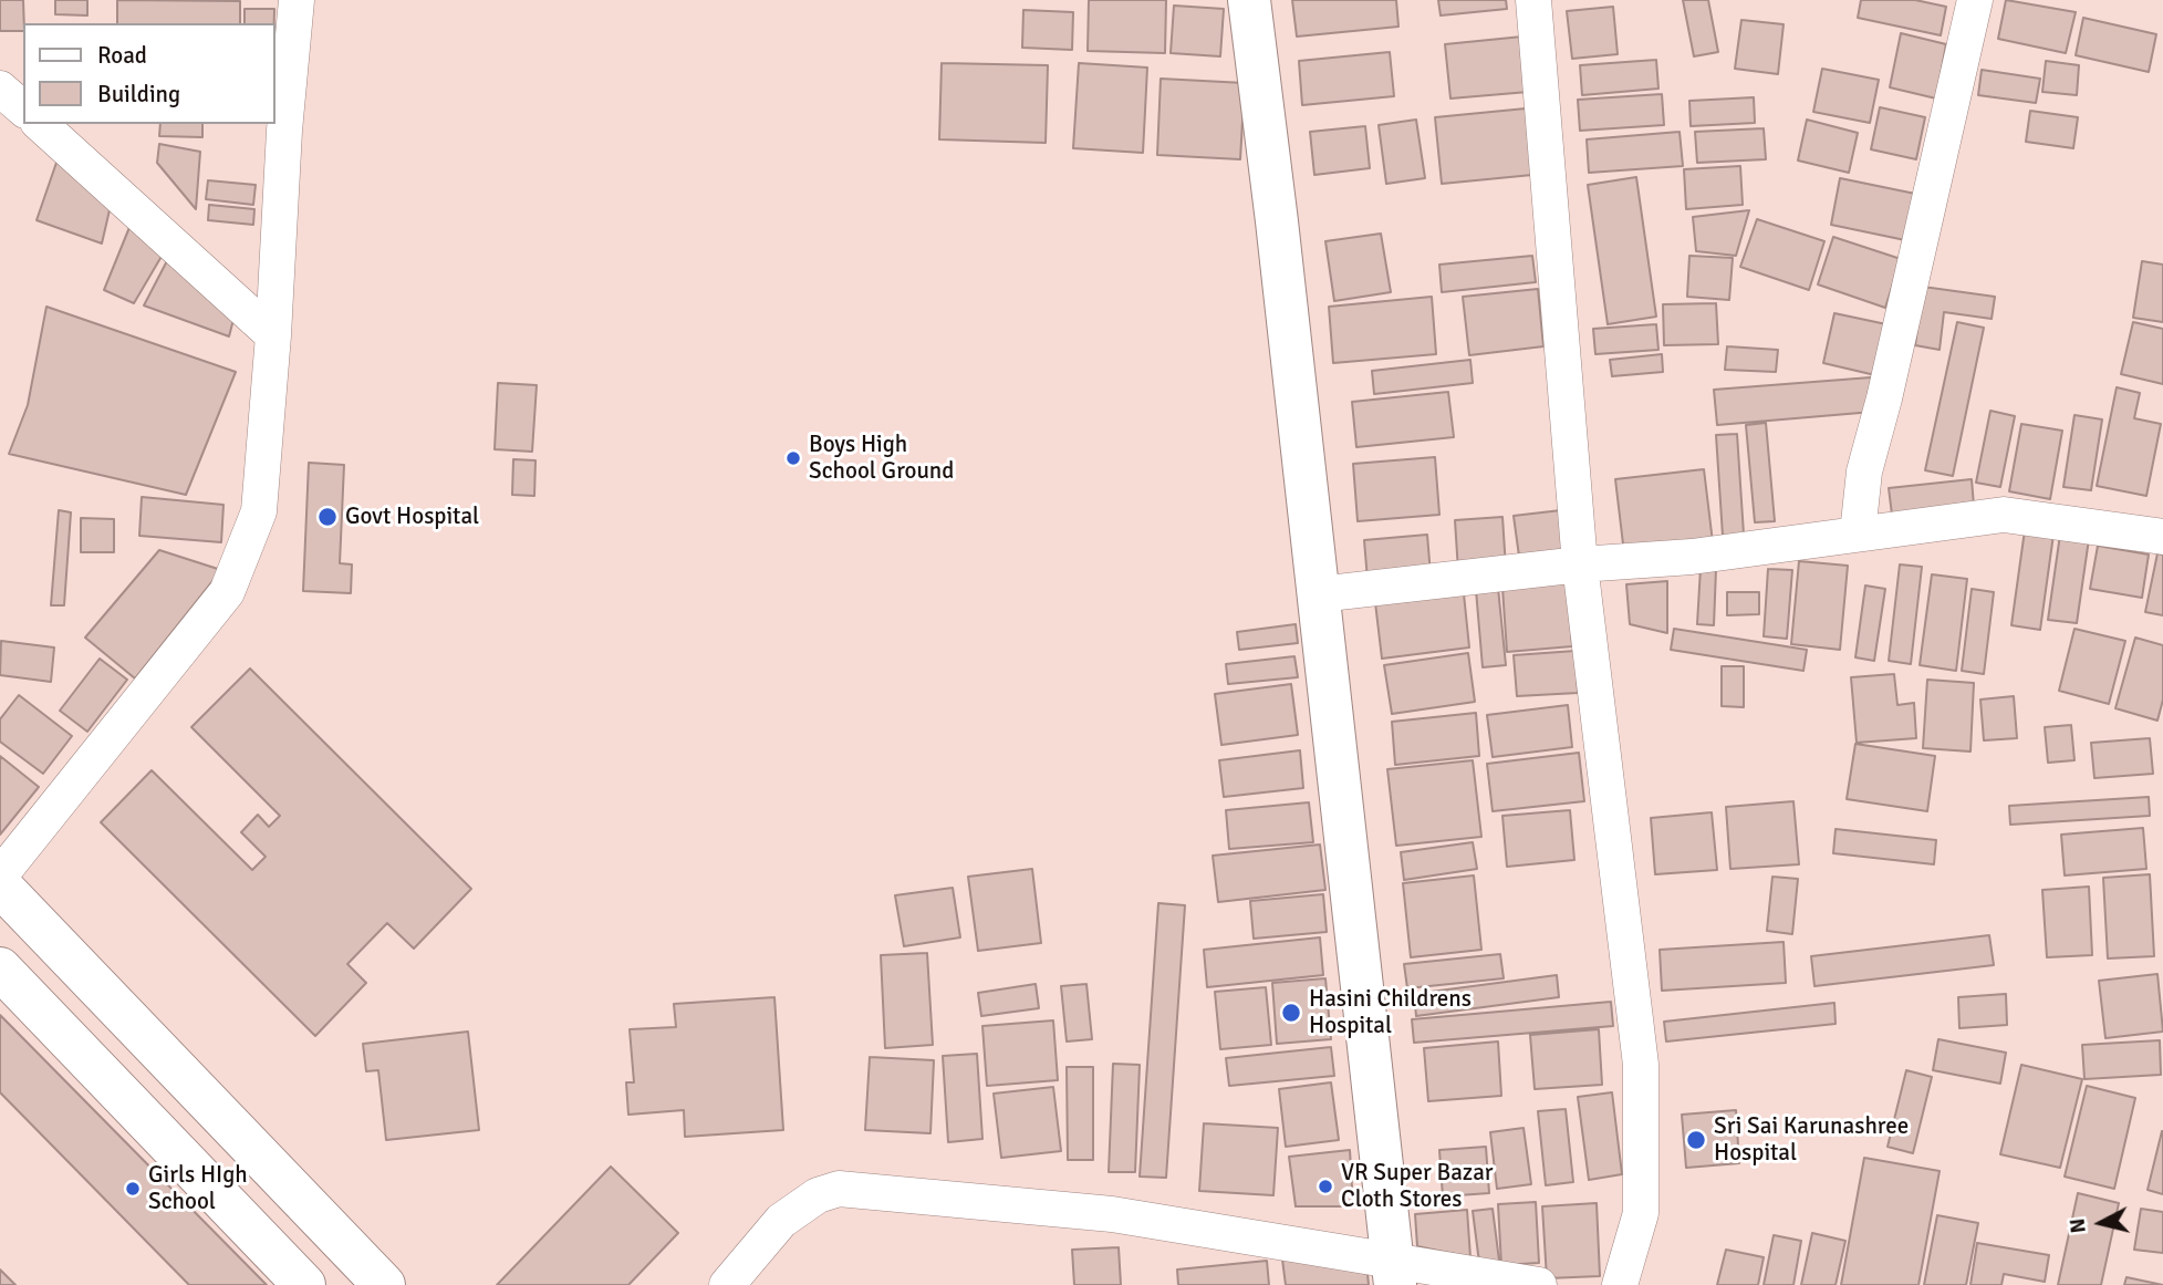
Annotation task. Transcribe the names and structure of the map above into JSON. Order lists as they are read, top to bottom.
{
  "places": [
    "Boys High School Ground",
    "Govt Hospital",
    "Hasini Childrens Hospital",
    "Sri Sai Karunashree Hospital",
    "VR Super Bazar Cloth Stores",
    "Girls HIgh School"
  ],
  "legend": ["Road", "Building"],
  "north": "left"
}
